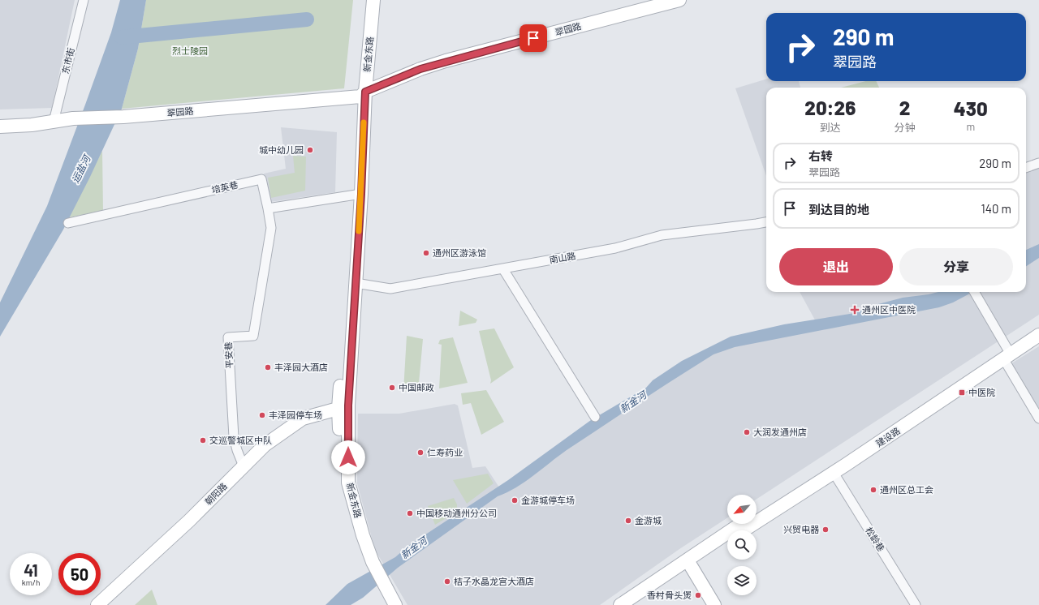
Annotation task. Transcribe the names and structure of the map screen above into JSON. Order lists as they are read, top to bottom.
{
  "streets": {
    "street": [
      "翠园路",
      "新金东路",
      "东市街",
      "培英巷",
      "南山路",
      "平安巷",
      "建设路",
      "朝阳路",
      "松龄巷"
    ]
  },
  "crossings": [
    ["翠园路", "新金东路"],
    ["翠园路", "东市街"],
    ["新金东路", "南山路"],
    ["新金东路", "朝阳路"],
    ["培英巷", "平安巷"],
    ["平安巷", "朝阳路"],
    ["建设路", "松龄巷"]
  ],
  "water": ["运盐河", "新金河"],
  "parks": ["烈士陵园"],
  "places": {
    "other": [
      "城中幼儿园",
      "通州区游泳馆",
      "丰泽园大酒店",
      "中国邮政",
      "丰泽园停车场",
      "大润发通州店",
      "交巡警城区中队",
      "仁寿药业",
      "通州区总工会",
      "金游城停车场",
      "中国移动通州分公司",
      "金游城",
      "兴贸电器",
      "桔子水晶龙宫大酒店",
      "香村骨头煲"
    ],
    "health": ["通州区中医院"],
    "transit": ["中医院"]
  },
  "north": "bottom left",
  "page": {
    "turn": ["290 m", "翠园路"],
    "eta": [
      "20:26",
      "到达",
      "2",
      "分钟",
      "430",
      "m"
    ],
    "list": [
      {
        "name": "右转",
        "note": "翠园路",
        "value": "290 m"
      },
      {
        "name": "到达目的地",
        "value": "140 m"
      }
    ],
    "buttons": ["退出", "分享"],
    "speed": "41 km/h",
    "limit": "50"
  }
}
